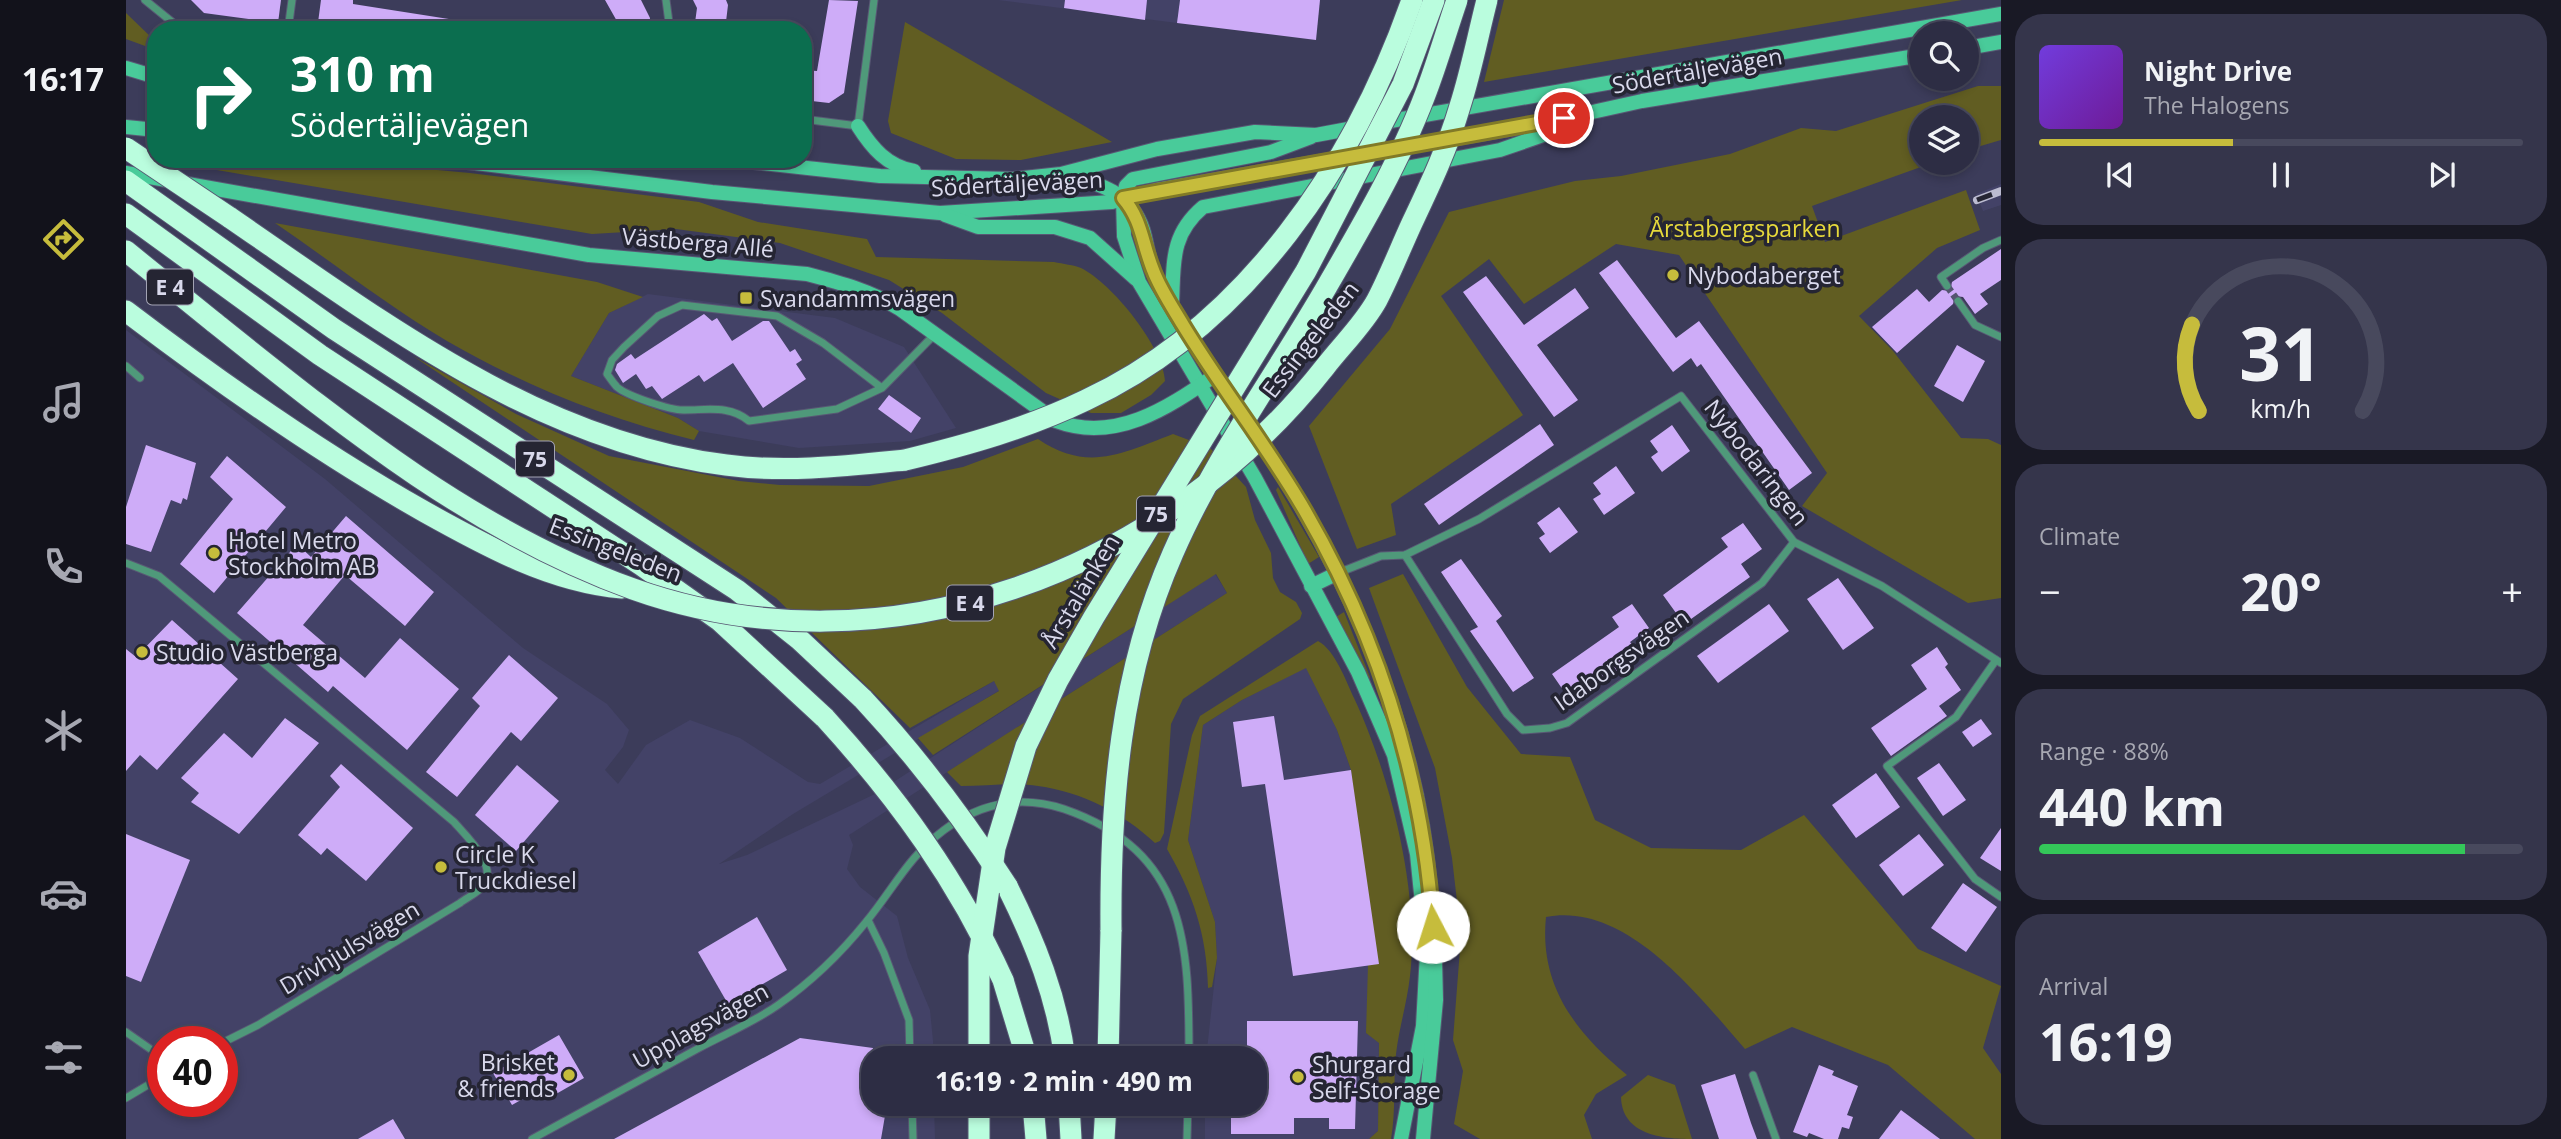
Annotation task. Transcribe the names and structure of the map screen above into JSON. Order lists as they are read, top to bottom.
{
  "streets": {
    "highway": [
      "E 4",
      "Essingeleden",
      "75",
      "Årstalänken"
    ],
    "main road": ["Södertäljevägen", "Västberga Allé"],
    "street": [
      "Nybodaringen",
      "Idaborgsvägen",
      "Drivhjulsvägen",
      "Upplagsvägen"
    ]
  },
  "crossings": [
    ["Nybodaringen", "Idaborgsvägen"]
  ],
  "parks": ["Årstabergsparken"],
  "places": {
    "other": [
      "Nybodaberget",
      "Hotel Metro Stockholm AB",
      "Studio Västberga",
      "Circle K Truckdiesel",
      "Brisket & friends",
      "Shurgard Self-Storage"
    ],
    "transit": ["Svandammsvägen"]
  },
  "page": {
    "tabs": "16:17",
    "turn": ["310 m", "Södertäljevägen"],
    "song": ["Night Drive", "The Halogens"],
    "tile": [
      "Climate",
      ["Range · 88%", "440 km"],
      ["Arrival", "16:19"]
    ],
    "heat": ["−", "20°", "+"],
    "limit": "40",
    "trip": "16:19 · 2 min · 490 m",
    "gauge": ["31", "km/h"]
  }
}
